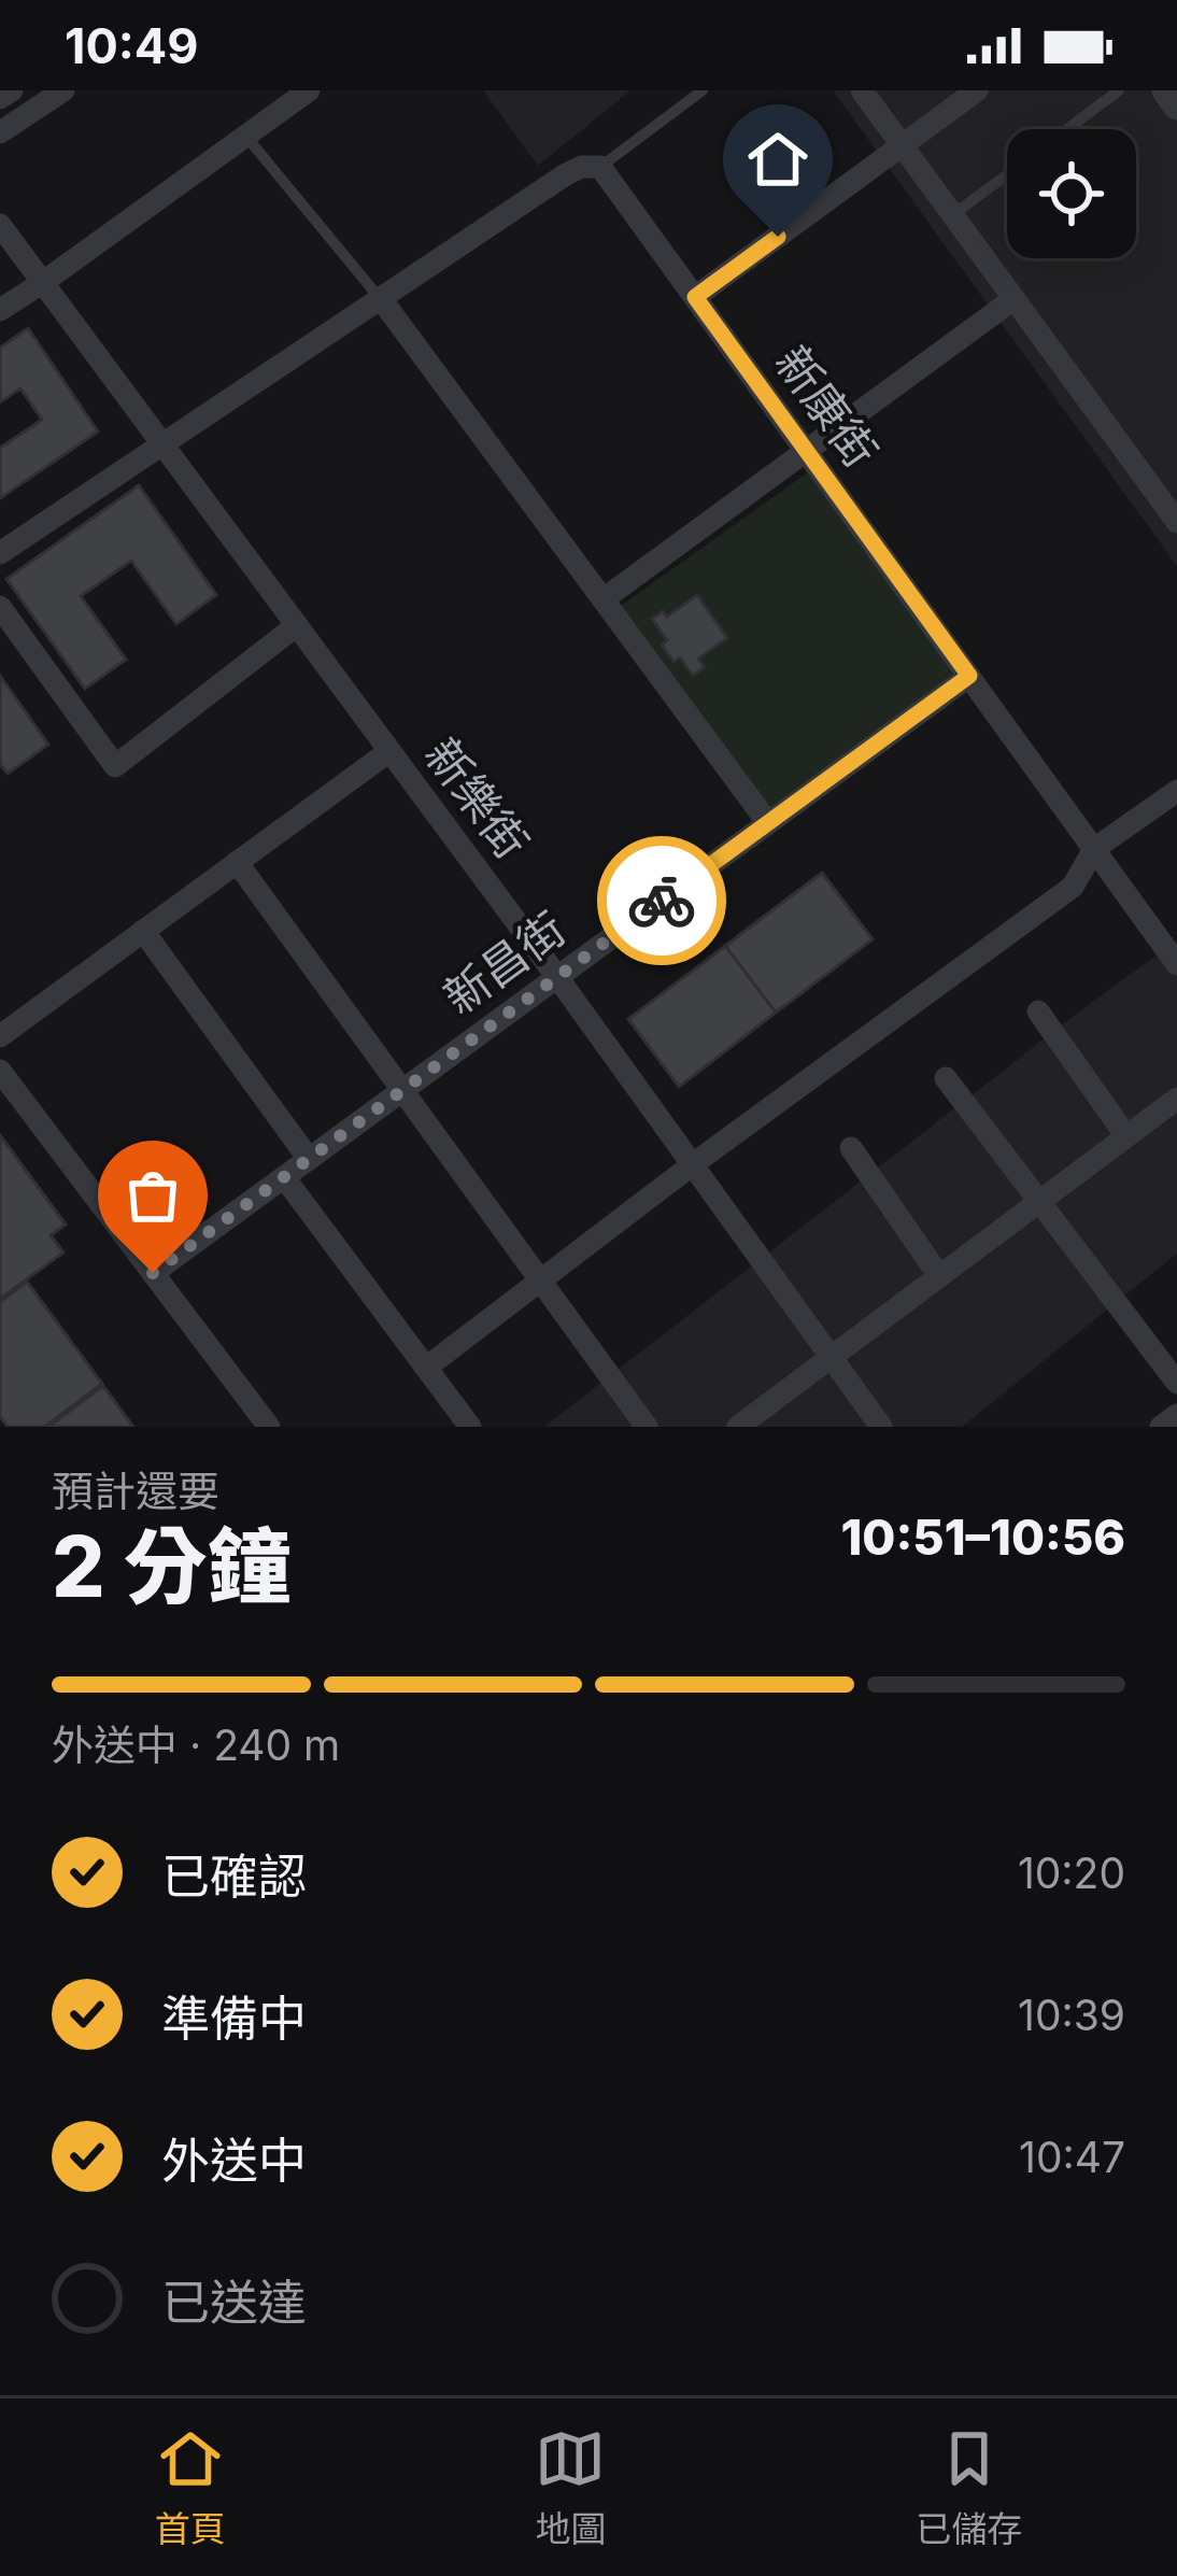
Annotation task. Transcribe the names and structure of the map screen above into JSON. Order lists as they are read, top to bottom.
{
  "streets": {
    "street": ["新康街", "新樂街", "新昌街"]
  },
  "crossings": [
    ["新康街", "新昌街"],
    ["新樂街", "新昌街"]
  ],
  "page": {
    "status": "10:49",
    "heading": ["2 分鐘", "預計還要", "10:51–10:56"],
    "bar": "外送中 · 240 m",
    "list": [
      ["已確認", "10:20"],
      ["準備中", "10:39"],
      ["外送中", "10:47"],
      "已送達"
    ],
    "tabs": ["首頁", "地圖", "已儲存"]
  }
}
